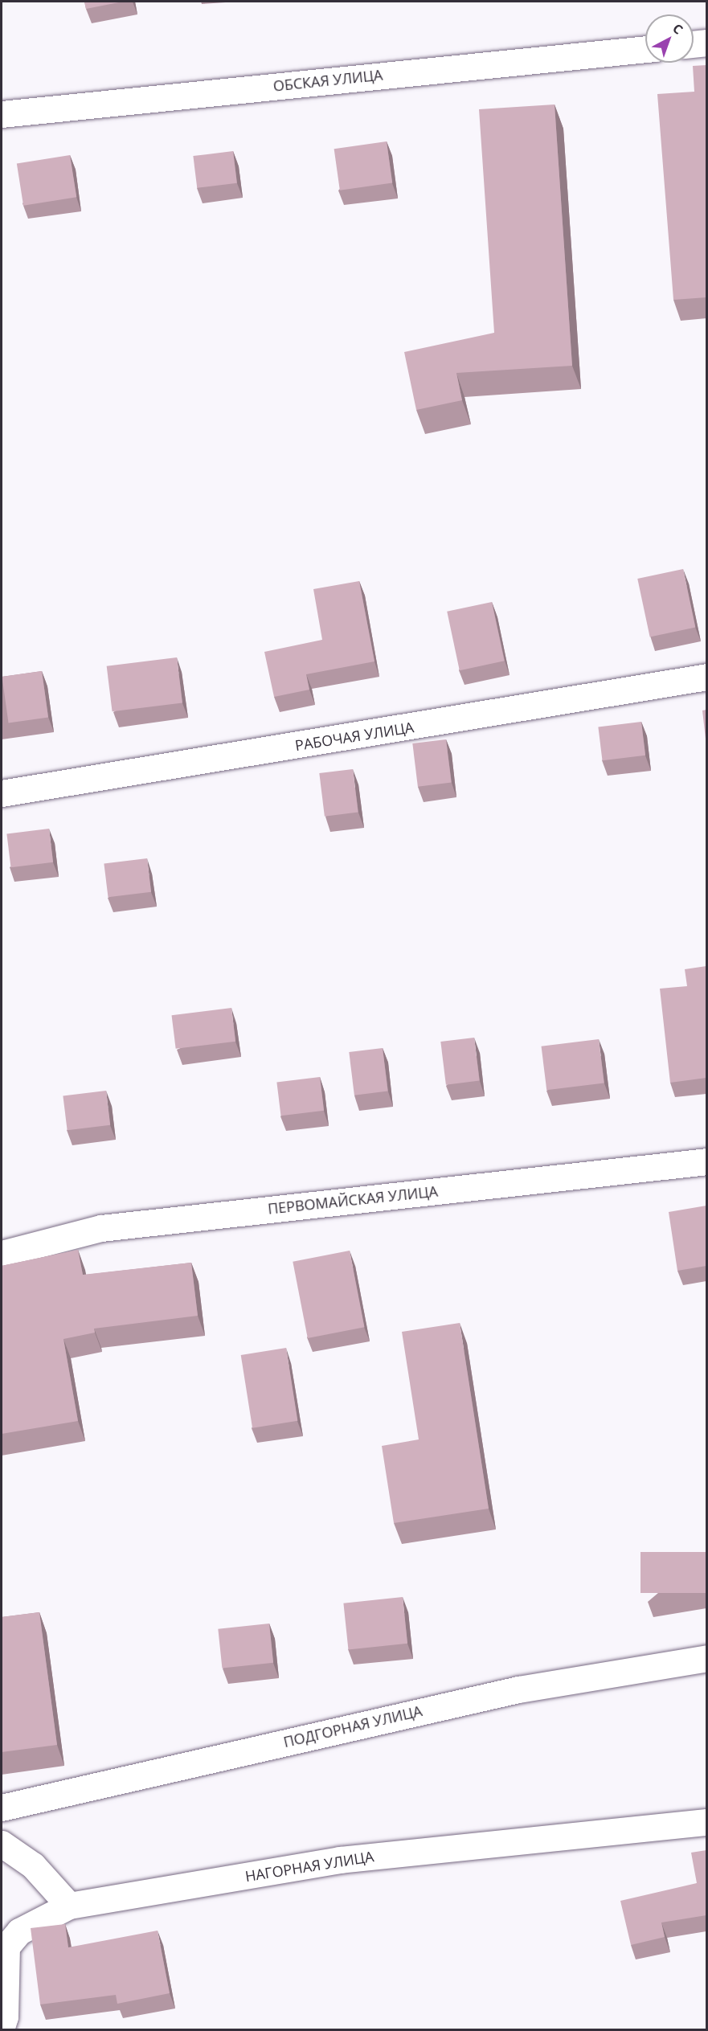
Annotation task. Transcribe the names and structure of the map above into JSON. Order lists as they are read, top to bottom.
{
  "streets": {
    "street": [
      "ОБСКАЯ УЛИЦА",
      "РАБОЧАЯ УЛИЦА",
      "ПЕРВОМАЙСКАЯ УЛИЦА",
      "ПОДГОРНАЯ УЛИЦА",
      "НАГОРНАЯ УЛИЦА"
    ]
  },
  "north": "top right"
}
